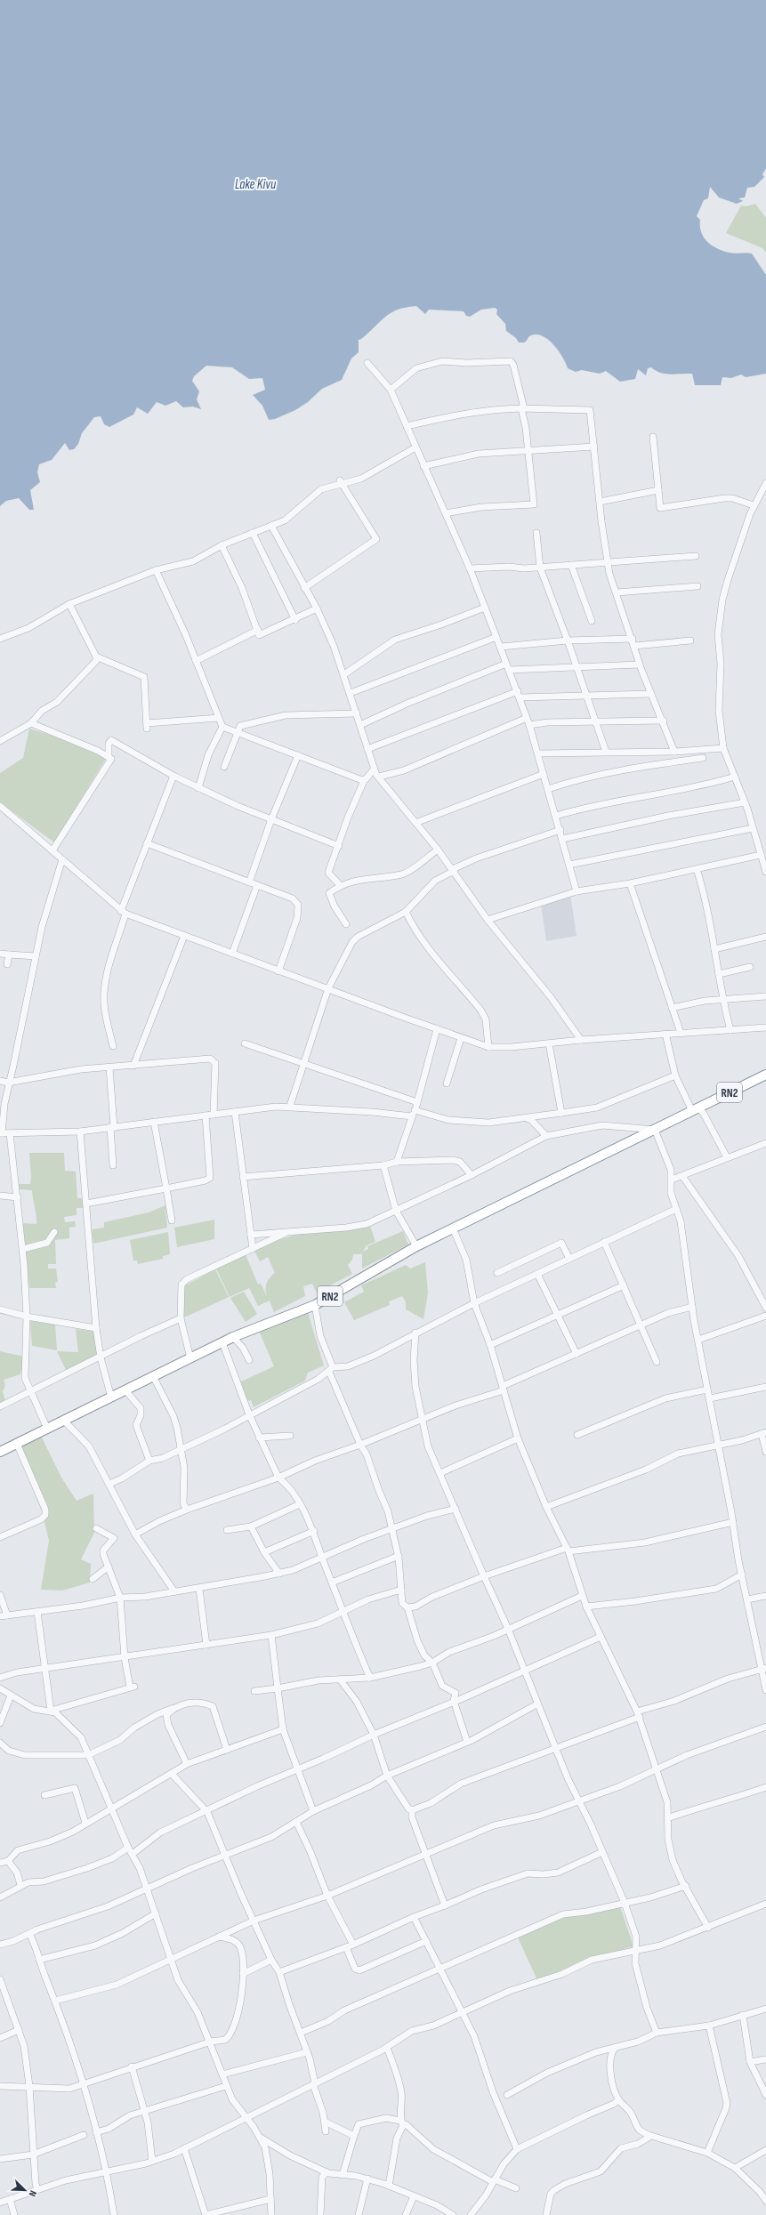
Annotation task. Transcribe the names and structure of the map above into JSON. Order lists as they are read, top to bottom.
{
  "streets": {
    "highway": ["RN2"]
  },
  "water": ["Lake Kivu"],
  "north": "bottom right"
}
